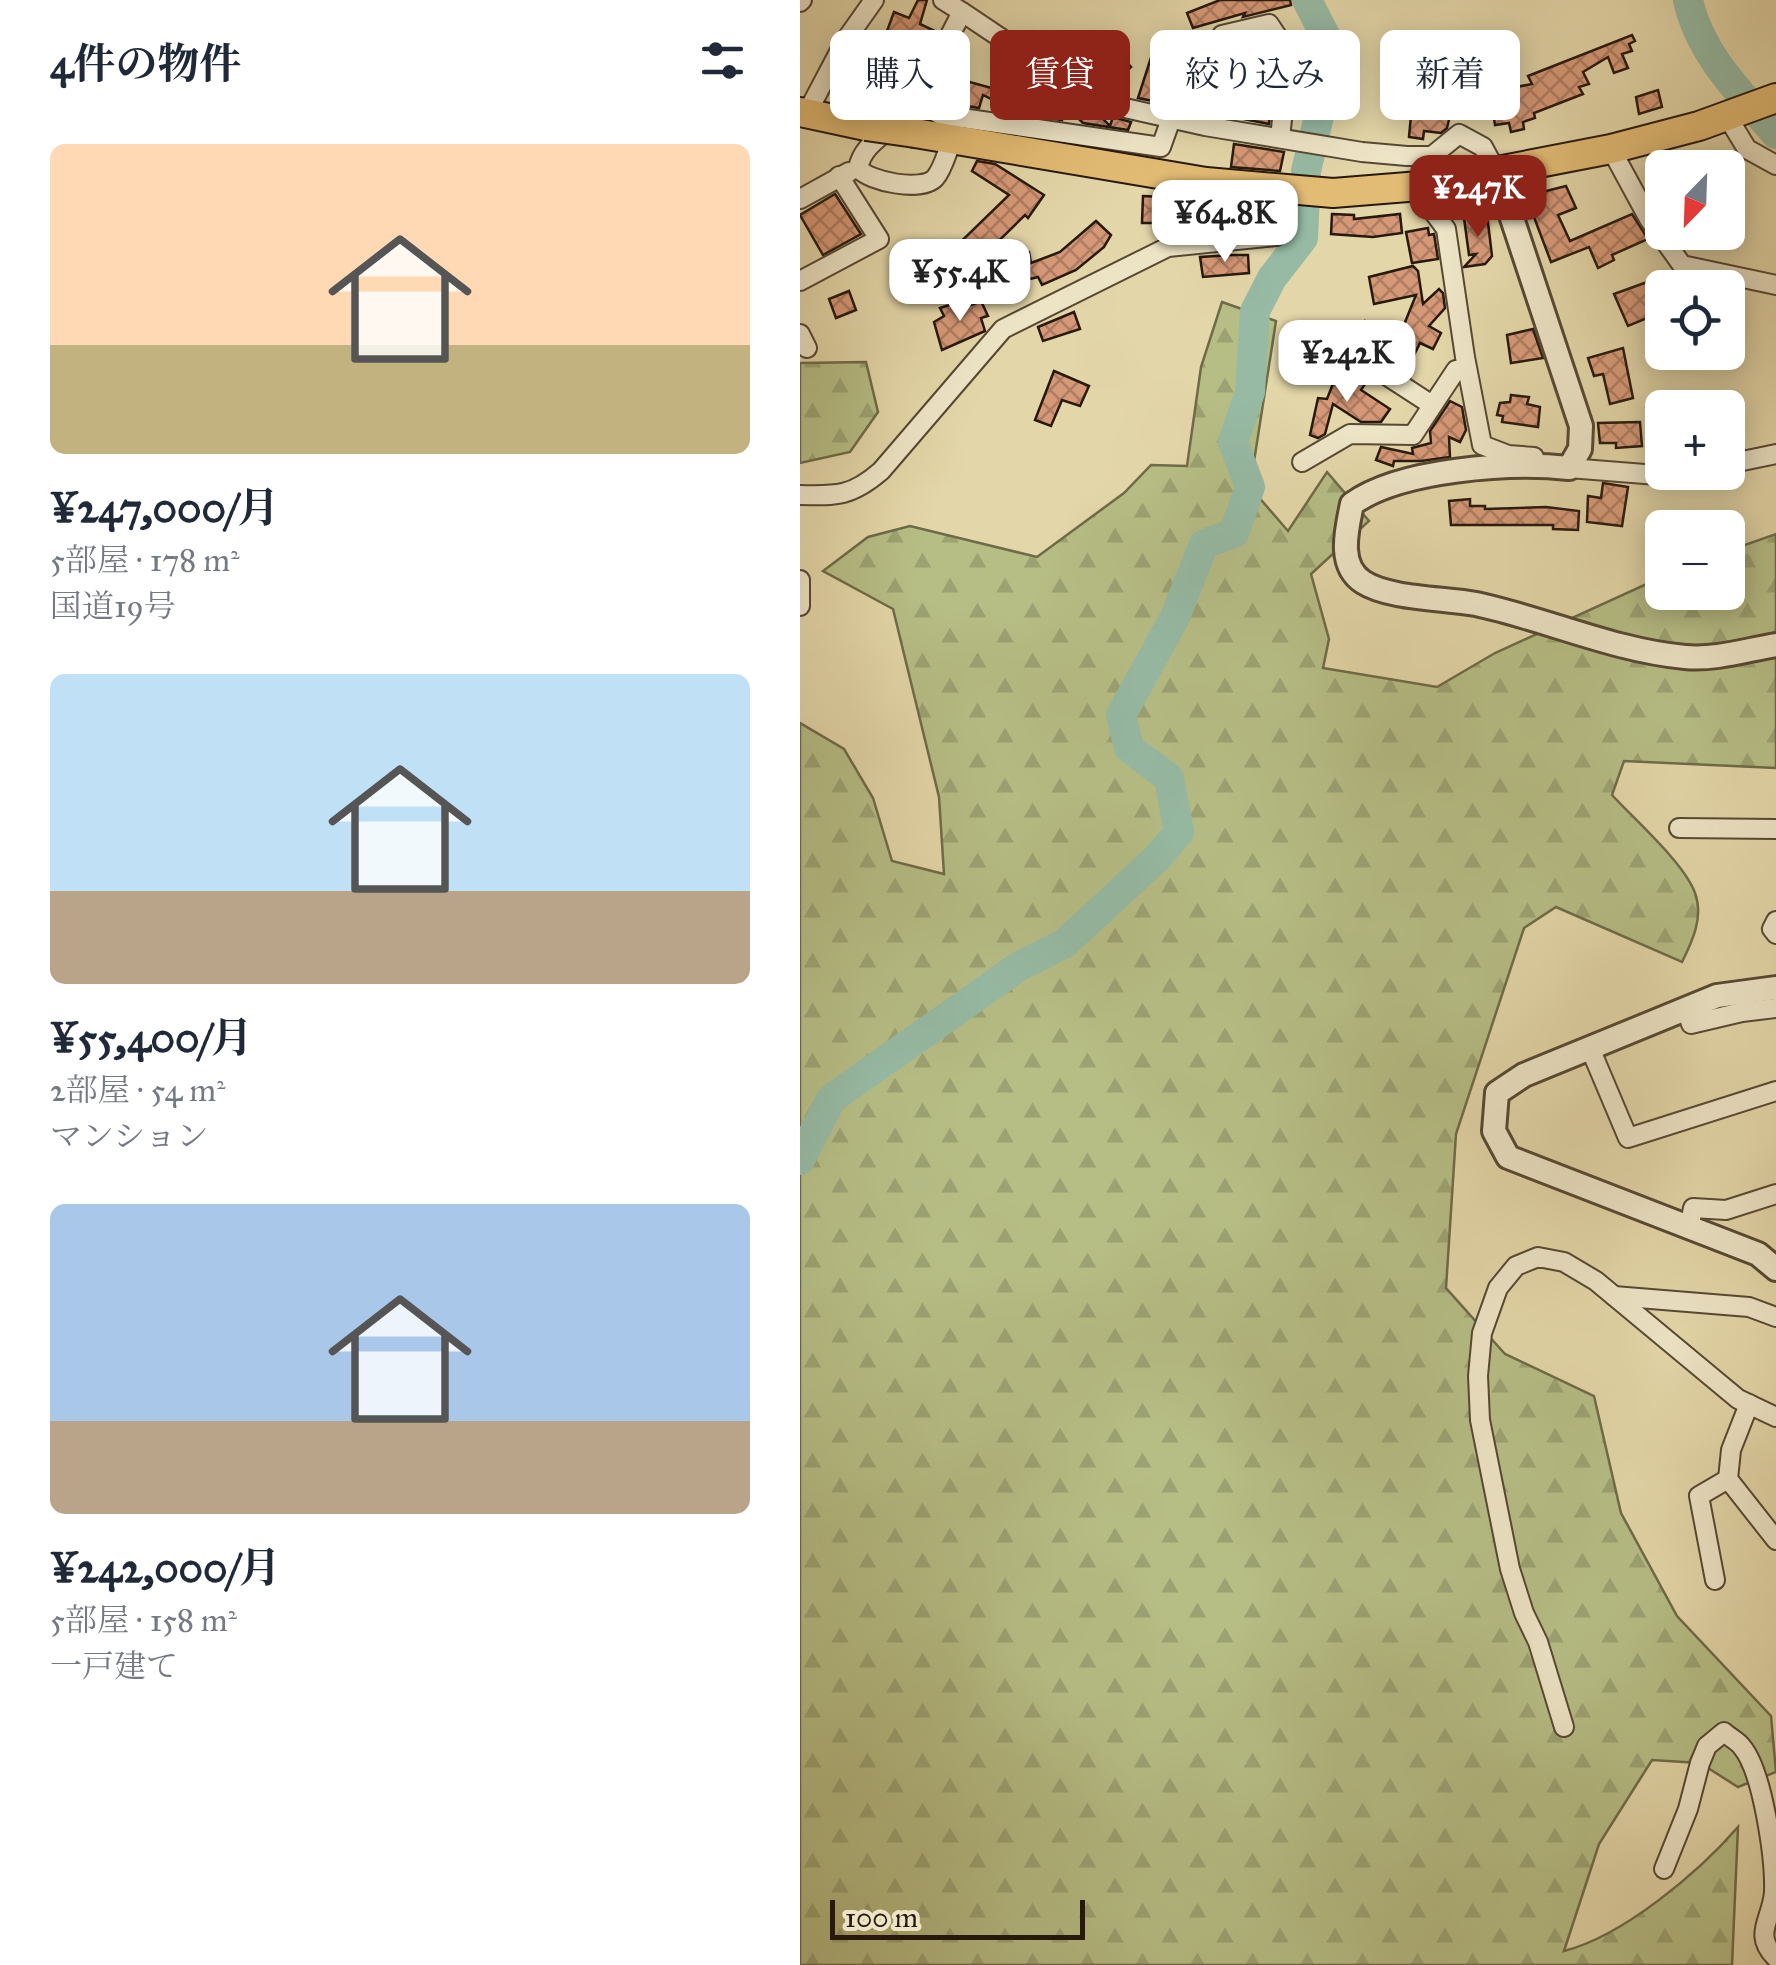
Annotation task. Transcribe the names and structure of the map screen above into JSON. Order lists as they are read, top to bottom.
{
  "scale_bar": "100 m",
  "north": "bottom left",
  "page": {
    "heading": "4件の物件",
    "chip": [
      "購入",
      "賃貸",
      "絞り込み",
      "新着"
    ],
    "list": [
      {
        "name": "¥247,000/月",
        "note": "5部屋 · 178 m² · 国道19号"
      },
      {
        "name": "¥55,400/月",
        "note": "2部屋 · 54 m² · マンション"
      },
      {
        "name": "¥242,000/月",
        "note": "5部屋 · 158 m² · 一戸建て"
      }
    ],
    "map_buttons": ["+", "−"],
    "price": [
      "¥247K",
      "¥64.8K",
      "¥55.4K",
      "¥242K"
    ],
    "scale": "100 m"
  }
}
